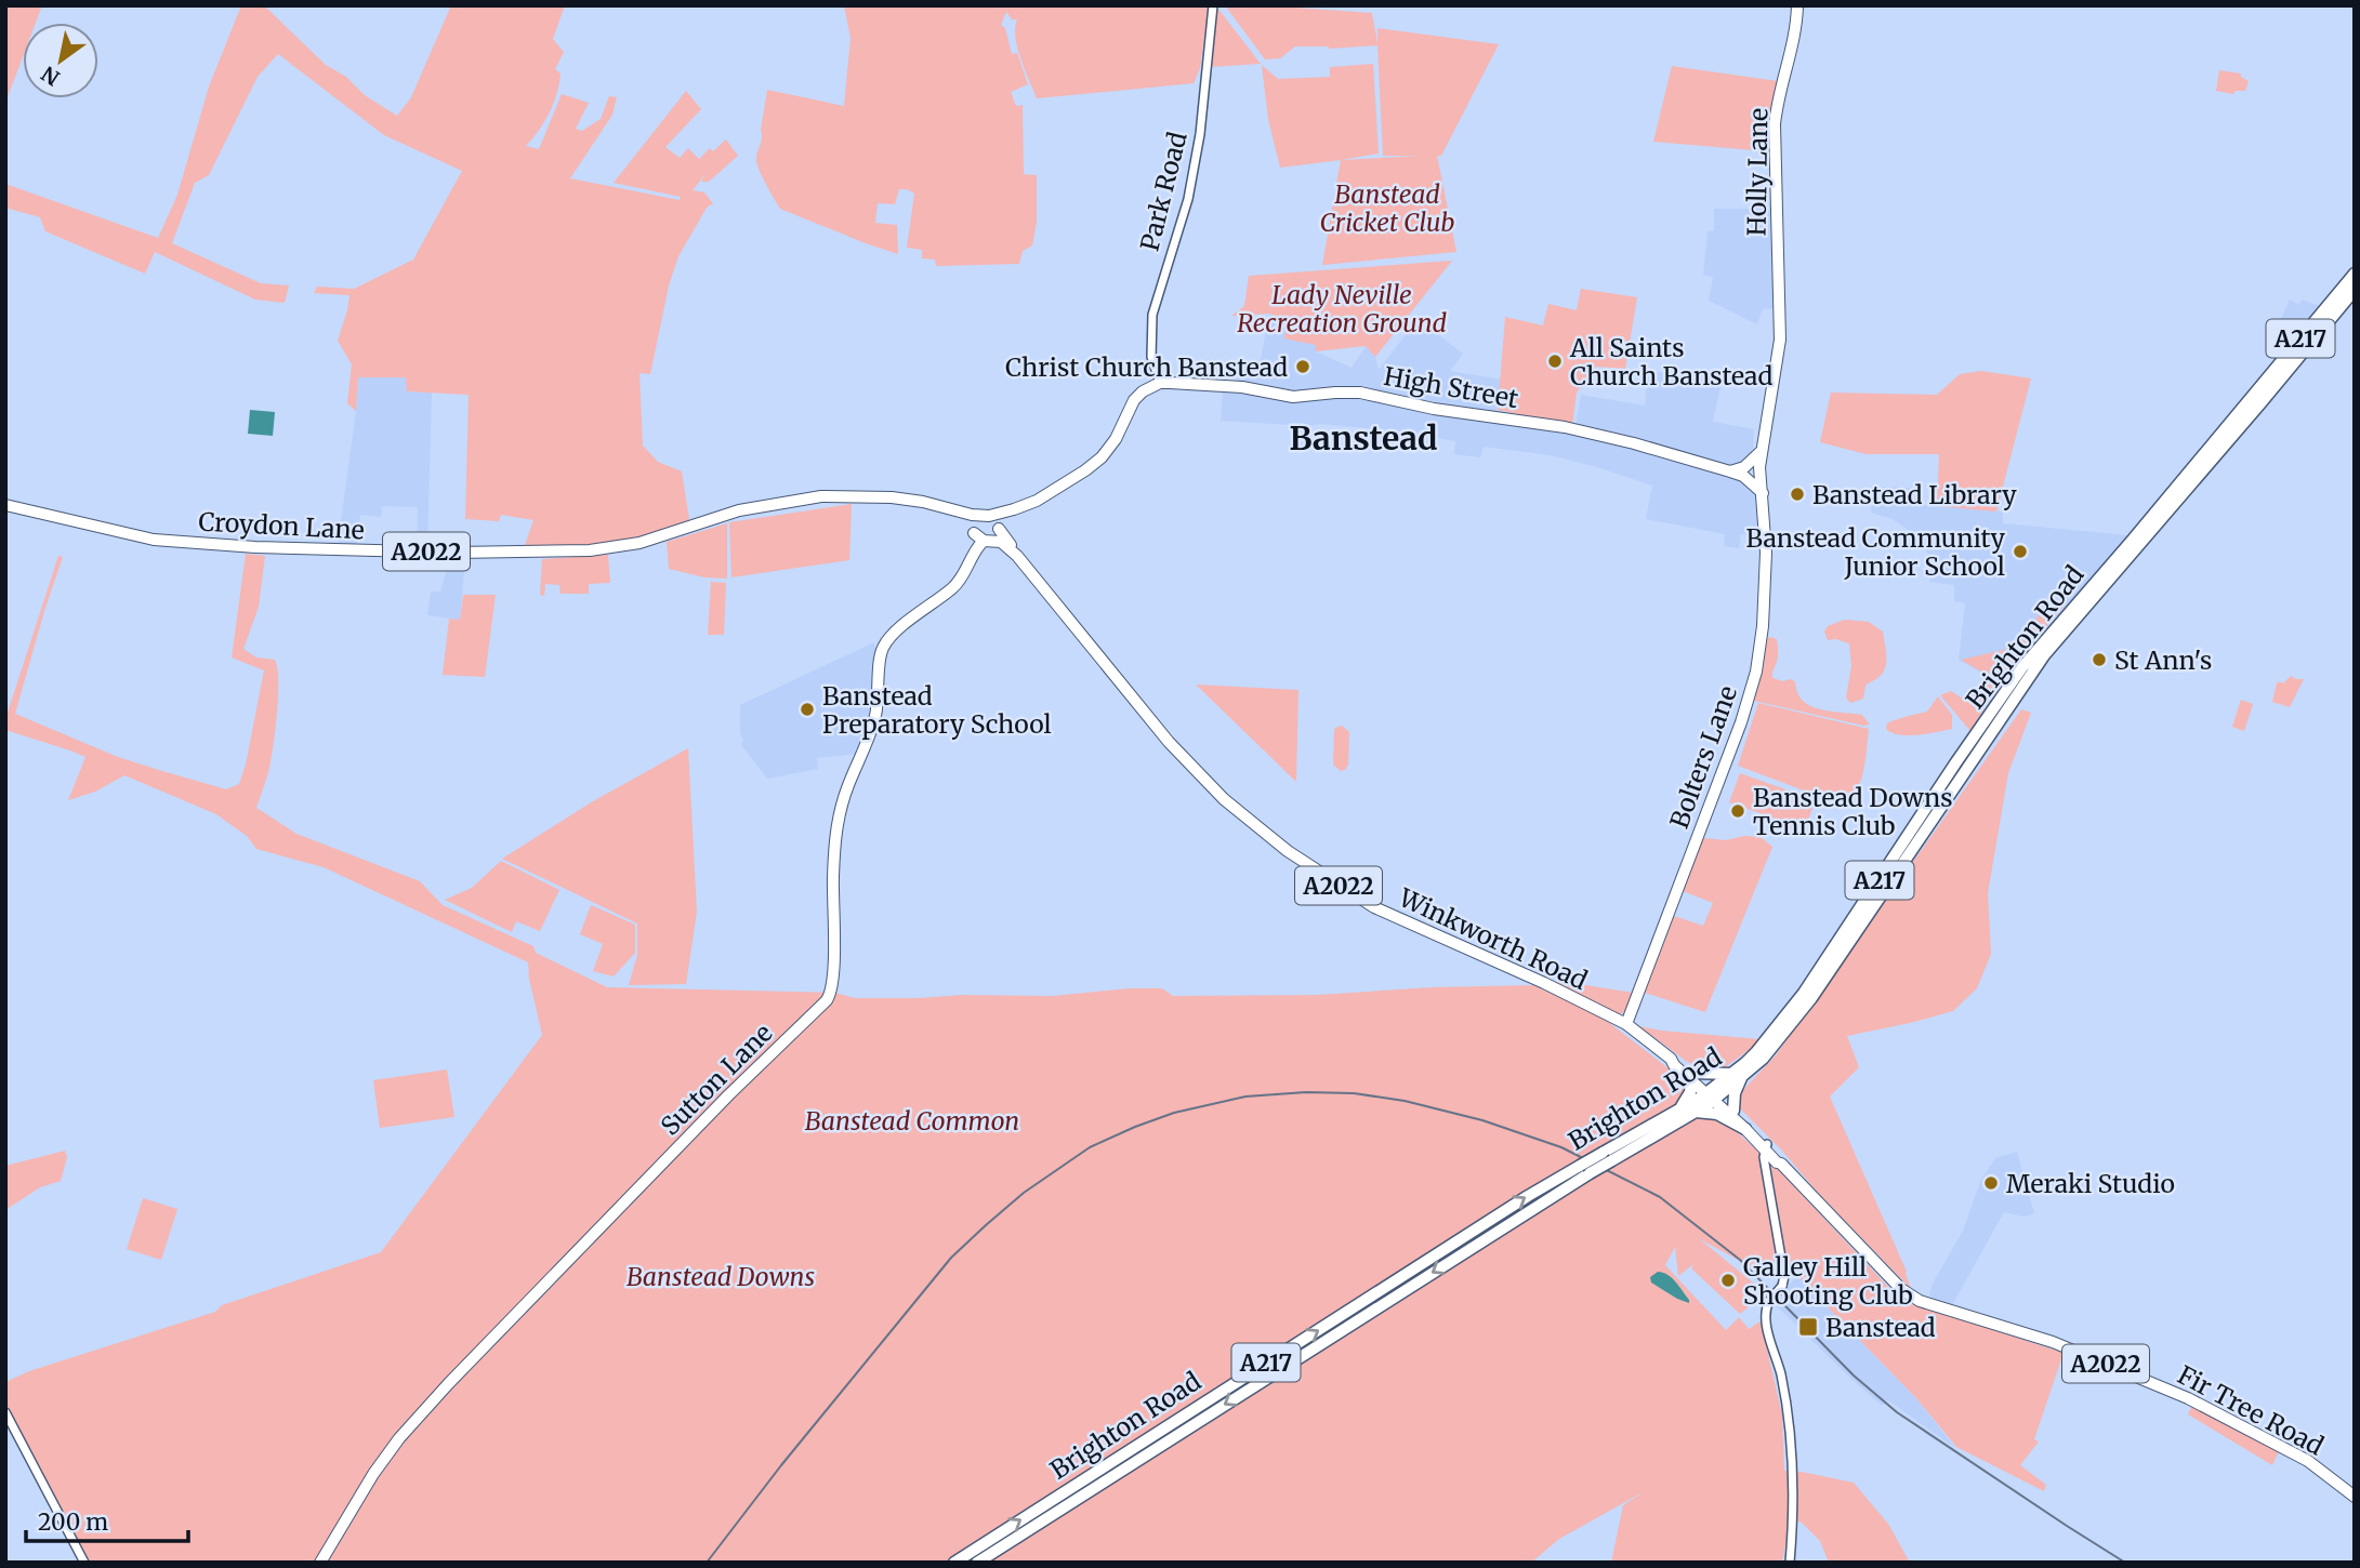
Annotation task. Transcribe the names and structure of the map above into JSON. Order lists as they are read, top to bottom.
{
  "streets": {
    "highway": ["A217", "Brighton Road"],
    "main road": [
      "Holly Lane",
      "High Street",
      "Croydon Lane",
      "A2022",
      "Bolters Lane",
      "Winkworth Road",
      "Sutton Lane",
      "Fir Tree Road"
    ],
    "street": ["Park Road"]
  },
  "crossings": [
    ["Holly Lane", "High Street"],
    ["Holly Lane", "Bolters Lane"],
    ["Park Road", "High Street"],
    ["High Street", "Bolters Lane"],
    ["Croydon Lane", "Winkworth Road"],
    ["Croydon Lane", "Sutton Lane"],
    ["Brighton Road", "Fir Tree Road"],
    ["Bolters Lane", "Winkworth Road"],
    ["Winkworth Road", "Sutton Lane"],
    ["Winkworth Road", "Fir Tree Road"]
  ],
  "districts": ["Banstead"],
  "parks": [
    "Banstead Cricket Club",
    "Lady Neville Recreation Ground",
    "Banstead Common",
    "Banstead Downs"
  ],
  "places": {
    "other": [
      "All Saints Church Banstead",
      "Christ Church Banstead",
      "Banstead Library",
      "Banstead Community Junior School",
      "St Ann's",
      "Banstead Preparatory School",
      "Banstead Downs Tennis Club",
      "Meraki Studio",
      "Galley Hill Shooting Club"
    ],
    "transit": ["Banstead"]
  },
  "scale_bar": "200 m",
  "north": "bottom left"
}
